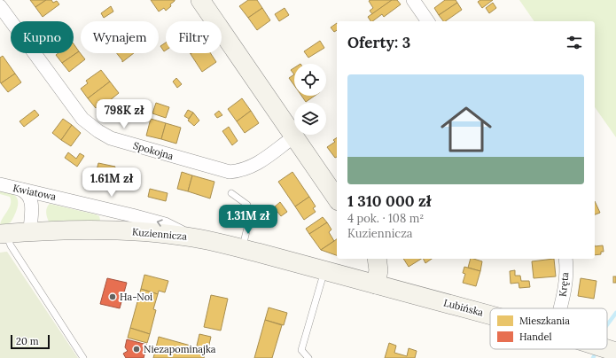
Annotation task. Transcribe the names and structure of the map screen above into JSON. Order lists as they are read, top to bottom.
{
  "streets": {
    "main road": ["Kuziennicza", "Lubińska"],
    "street": ["Spokojna", "Kwiatowa", "Kręta"]
  },
  "crossings": [
    ["Kwiatowa", "Kuziennicza"],
    ["Kuziennicza", "Lubińska"]
  ],
  "one_way": ["Kwiatowa"],
  "places": ["Ha-Noi", "Niezapominajka"],
  "legend": ["Mieszkania", "Handel"],
  "scale_bar": "20 m",
  "page": {
    "chip": ["Kupno", "Wynajem", "Filtry"],
    "heading": "Oferty: 3",
    "list": [
      {
        "name": "1 310 000 zł",
        "note": "4 pok. · 108 m² · Kuziennicza"
      }
    ],
    "price": ["798K zł", "1.61M zł", "1.31M zł"],
    "scale": "20 m"
  }
}
